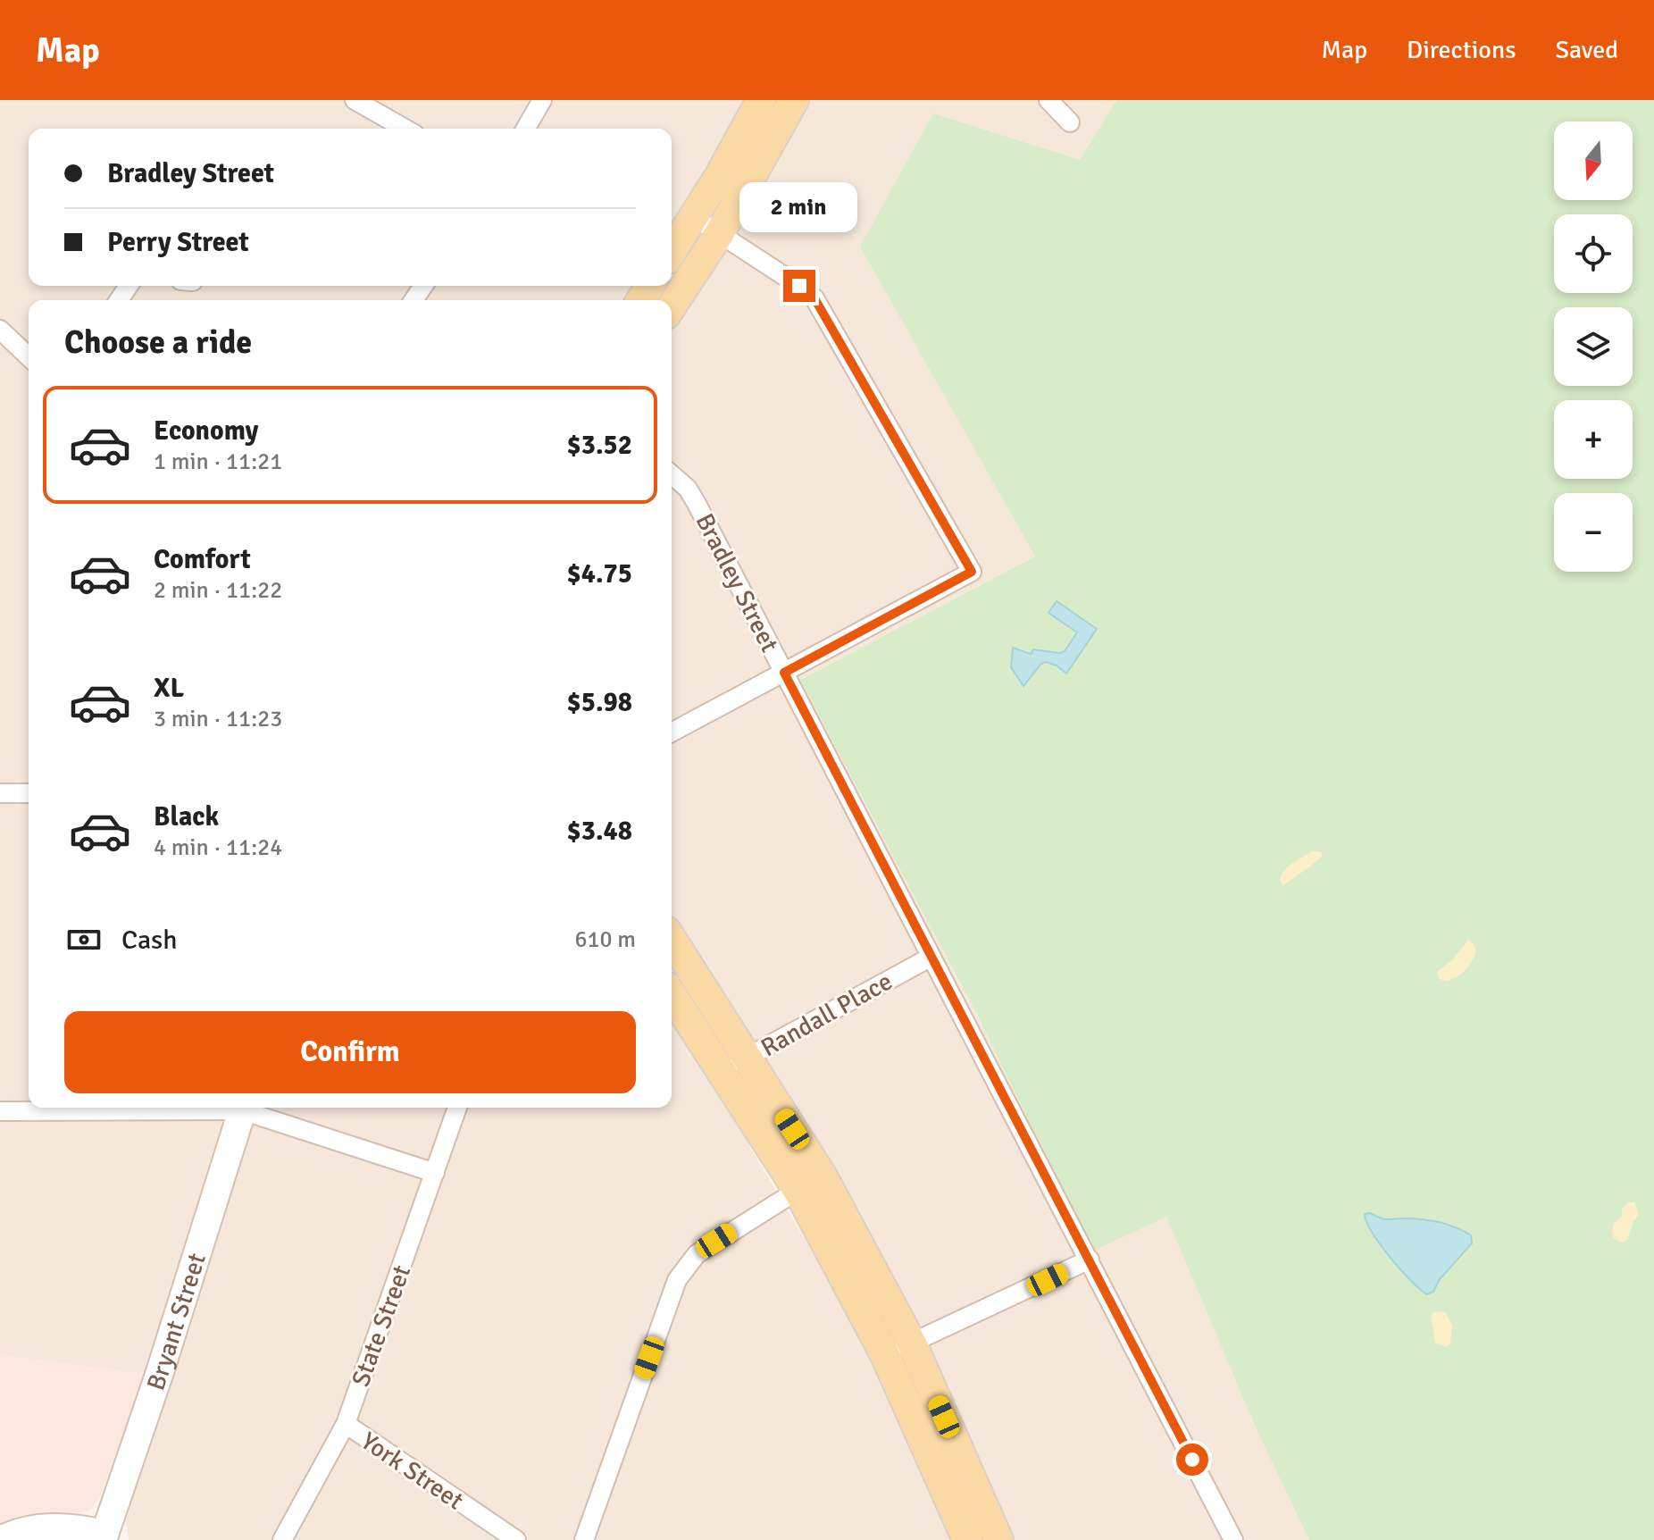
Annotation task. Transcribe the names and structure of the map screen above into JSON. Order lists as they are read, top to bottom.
{
  "streets": {
    "main road": ["Bryant Street"],
    "street": [
      "Bradley Street",
      "Randall Place",
      "State Street",
      "York Street"
    ]
  },
  "crossings": [
    ["Bradley Street", "Randall Place"],
    ["State Street", "York Street"]
  ],
  "north": "bottom",
  "page": {
    "header": "Map",
    "nav": ["Map", "Directions", "Saved"],
    "map_buttons": ["+", "−"],
    "banner": ["Bradley Street", "Perry Street"],
    "bubble": "2 min",
    "heading": "Choose a ride",
    "list": [
      {
        "name": "Economy",
        "note": "1 min · 11:21",
        "value": "$3.52"
      },
      {
        "name": "Comfort",
        "note": "2 min · 11:22",
        "value": "$4.75"
      },
      {
        "name": "XL",
        "note": "3 min · 11:23",
        "value": "$5.98"
      },
      {
        "name": "Black",
        "note": "4 min · 11:24",
        "value": "$3.48"
      }
    ],
    "pay": ["Cash", "610 m"],
    "buttons": "Confirm"
  }
}
